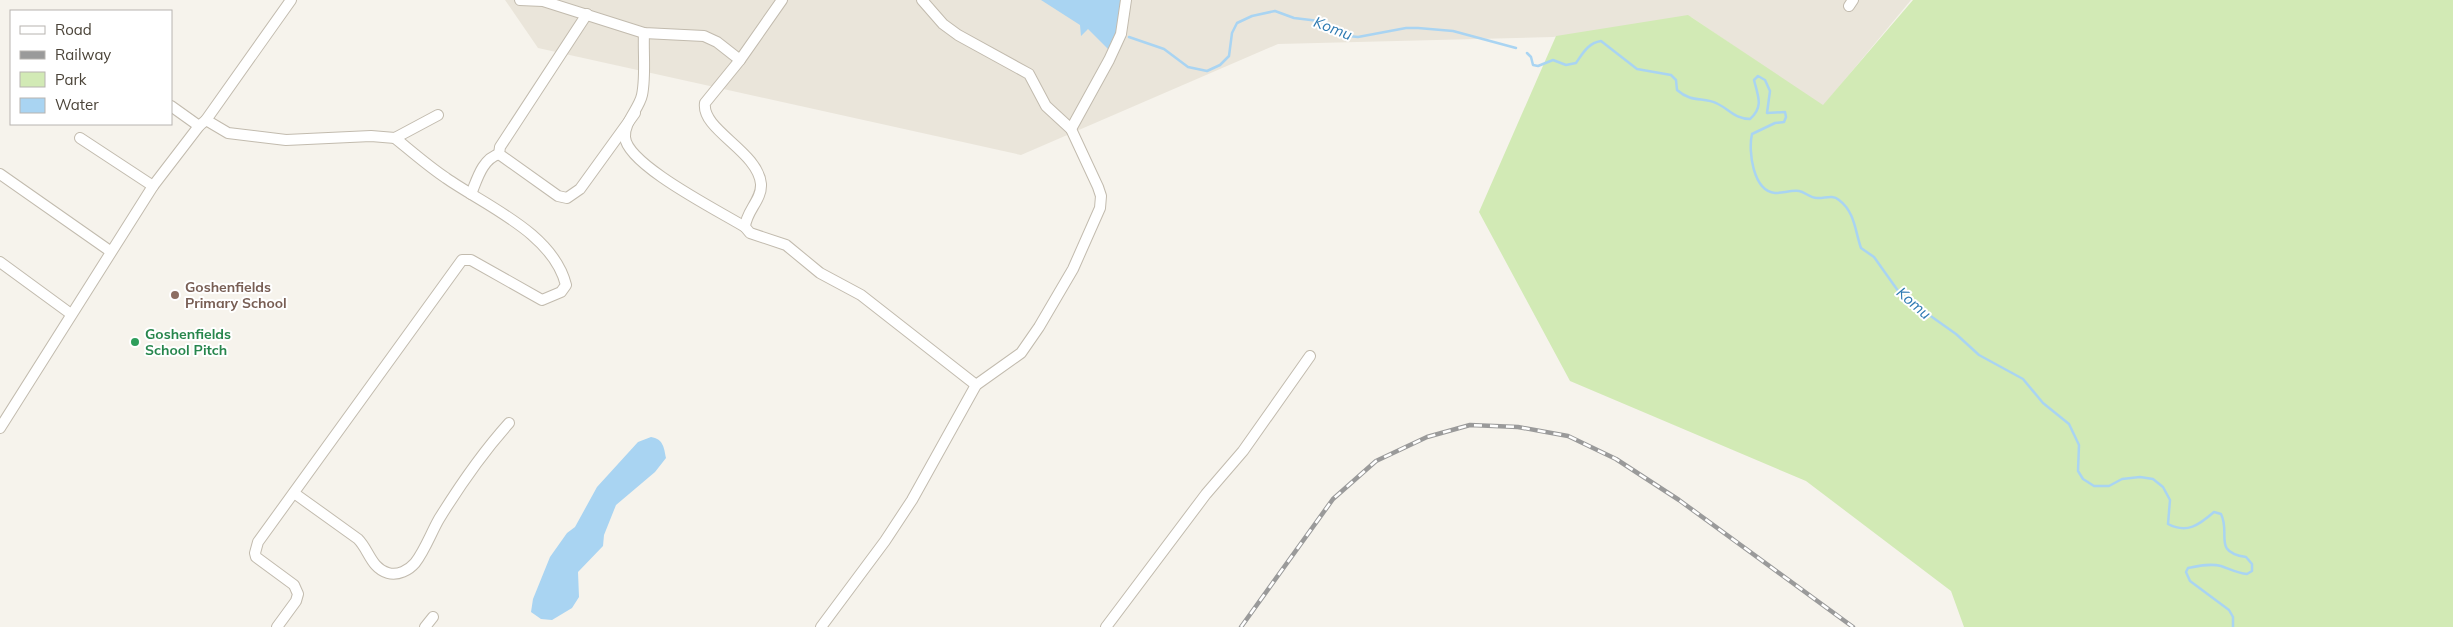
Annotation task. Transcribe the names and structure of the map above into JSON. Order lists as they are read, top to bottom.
{
  "water": ["Komu"],
  "places": ["Goshenfields Primary School", "Goshenfields School Pitch"],
  "legend": [
    "Road",
    "Railway",
    "Park",
    "Water"
  ]
}
